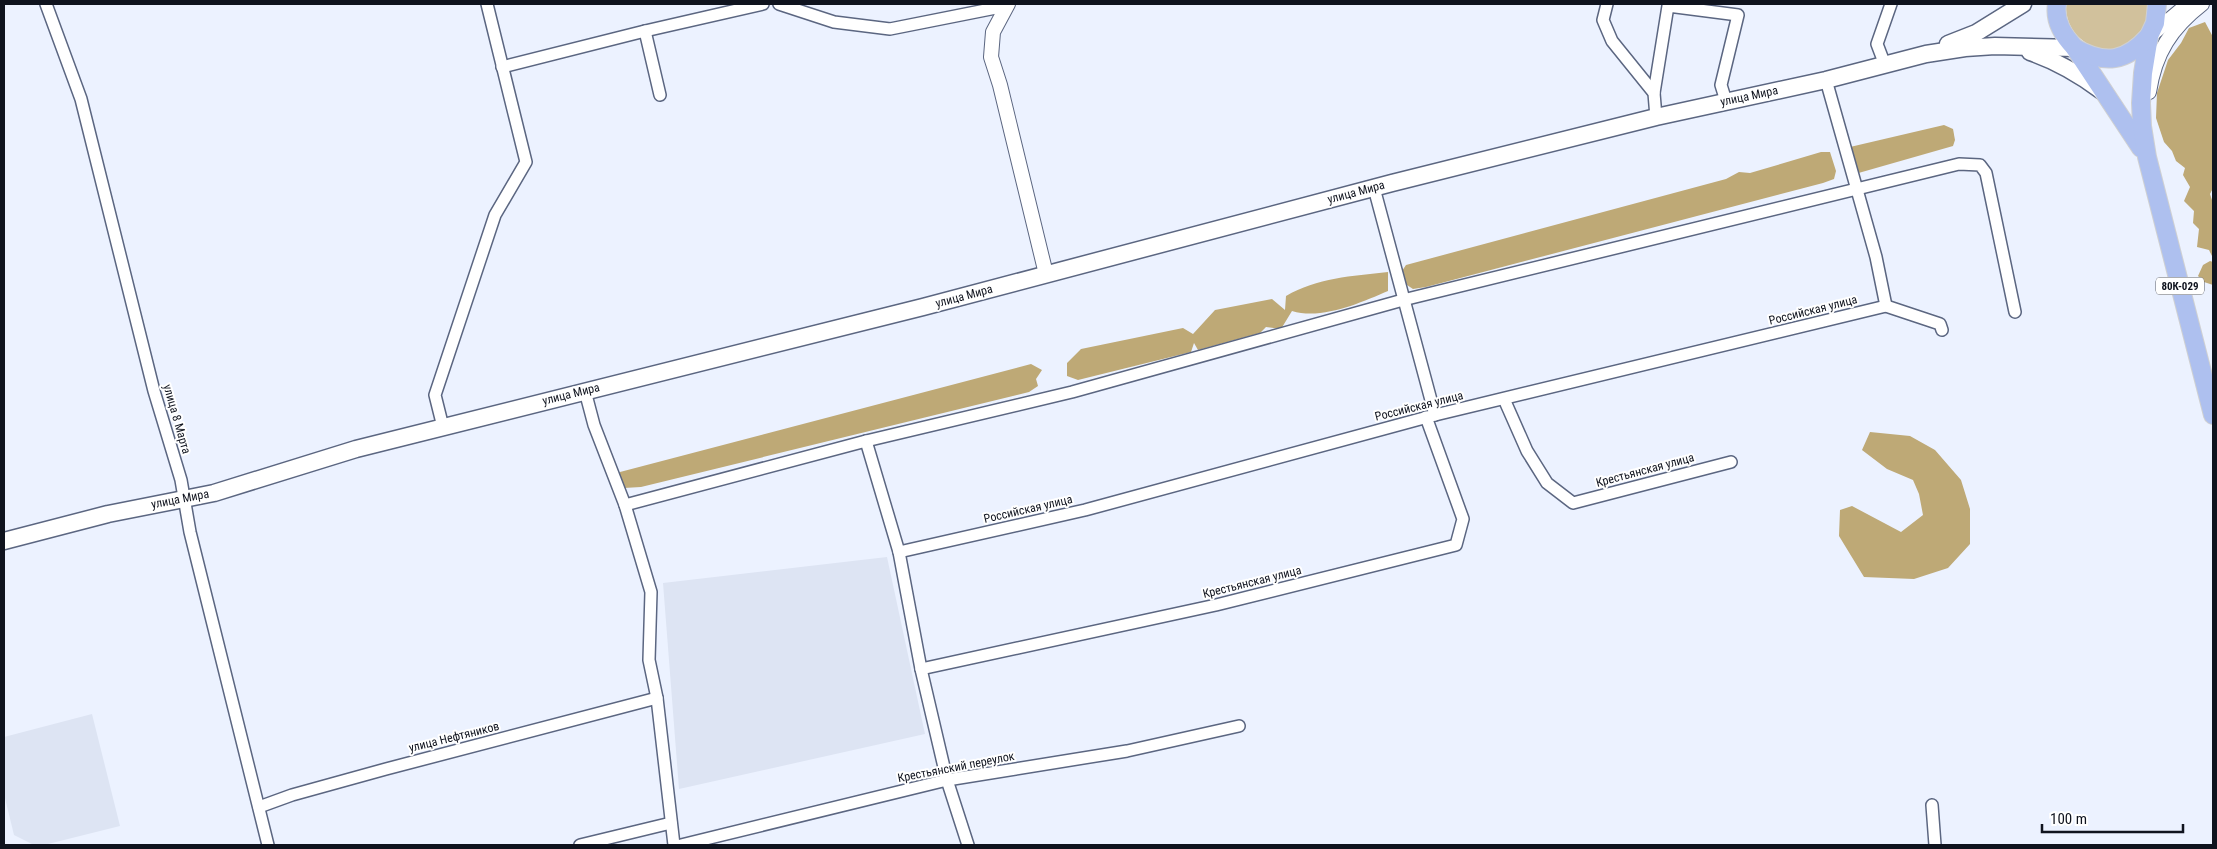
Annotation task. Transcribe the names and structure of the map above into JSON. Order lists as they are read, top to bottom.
{
  "streets": {
    "main road": ["улица Мира", "80К-029"],
    "street": [
      "Российская улица",
      "улица 8 Марта",
      "Крестьянская улица",
      "улица Нефтяников",
      "Крестьянский переулок"
    ]
  },
  "crossings": [
    ["улица Мира", "улица 8 Марта"],
    ["Российская улица", "Крестьянская улица"],
    ["улица 8 Марта", "улица Нефтяников"]
  ],
  "scale_bar": "100 m"
}
